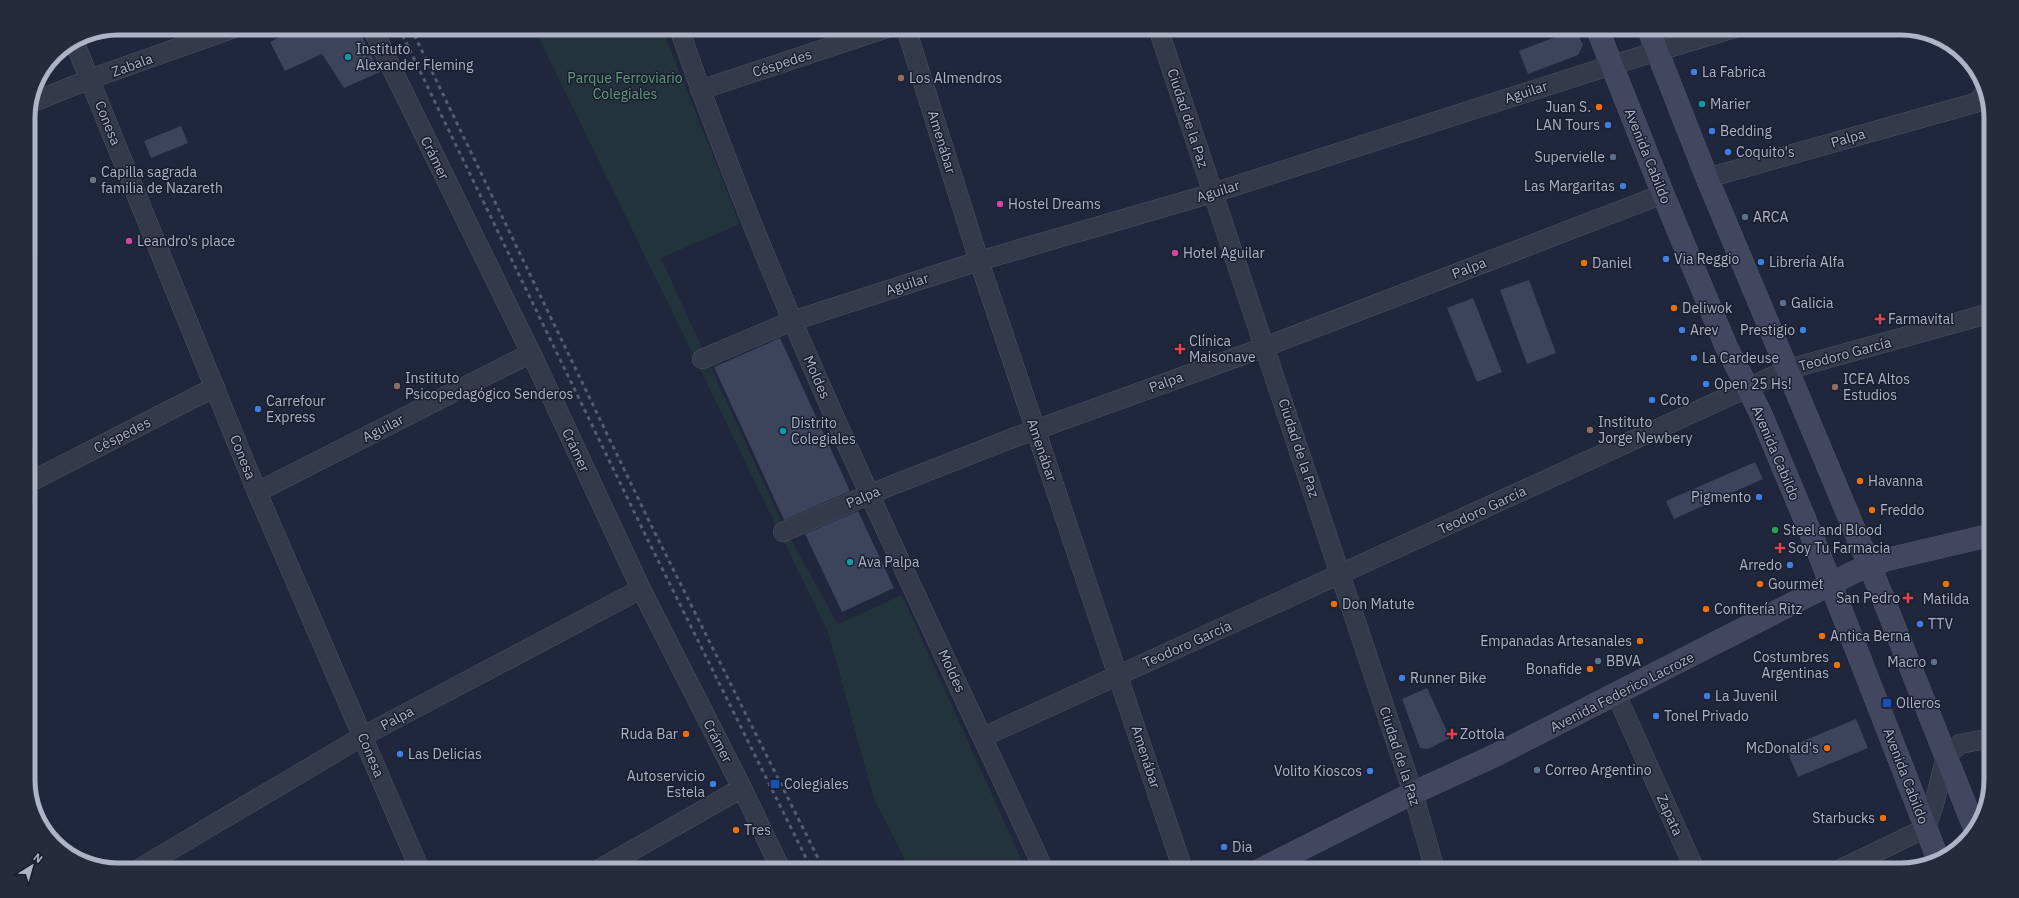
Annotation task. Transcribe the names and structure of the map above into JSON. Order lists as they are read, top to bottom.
{
  "streets": {
    "main road": ["Avenida Cabildo", "Avenida Federico Lacroze"],
    "street": [
      "Céspedes",
      "Zabala",
      "Aguilar",
      "Ciudad de la Paz",
      "Conesa",
      "Palpa",
      "Amenábar",
      "Crámer",
      "Teodoro García",
      "Moldes",
      "Zapata"
    ]
  },
  "crossings": [
    ["Céspedes", "Conesa"],
    ["Céspedes", "Moldes"],
    ["Zabala", "Conesa"],
    ["Aguilar", "Ciudad de la Paz"],
    ["Aguilar", "Conesa"],
    ["Aguilar", "Amenábar"],
    ["Aguilar", "Avenida Cabildo"],
    ["Aguilar", "Crámer"],
    ["Aguilar", "Moldes"],
    ["Ciudad de la Paz", "Palpa"],
    ["Ciudad de la Paz", "Teodoro García"],
    ["Ciudad de la Paz", "Avenida Federico Lacroze"],
    ["Conesa", "Palpa"],
    ["Palpa", "Amenábar"],
    ["Palpa", "Avenida Cabildo"],
    ["Palpa", "Crámer"],
    ["Palpa", "Moldes"],
    ["Amenábar", "Teodoro García"],
    ["Avenida Cabildo", "Teodoro García"],
    ["Avenida Cabildo", "Avenida Federico Lacroze"],
    ["Teodoro García", "Moldes"],
    ["Avenida Federico Lacroze", "Zapata"]
  ],
  "parks": ["Parque Ferroviario Colegiales"],
  "places": {
    "other": [
      "Instituto Alexander Fleming",
      "La Fabrica",
      "Los Almendros",
      "Marier",
      "Juan S.",
      "LAN Tours",
      "Bedding",
      "Coquito's",
      "Supervielle",
      "Capilla sagrada familia de Nazareth",
      "Las Margaritas",
      "Hostel Dreams",
      "ARCA",
      "Leandro's place",
      "Hotel Aguilar",
      "Via Reggio",
      "Librería Alfa",
      "Daniel",
      "Galicia",
      "Deliwok",
      "Arev",
      "Prestigio",
      "La Cardeuse",
      "Open 25 Hs!",
      "Instituto Psicopedagógico Senderos",
      "ICEA Altos Estudios",
      "Coto",
      "Carrefour Express",
      "Instituto Jorge Newbery",
      "Distrito Colegiales",
      "Havanna",
      "Pigmento",
      "Freddo",
      "Steel and Blood",
      "Ava Palpa",
      "Arredo",
      "Gourmet",
      "Matilda",
      "Don Matute",
      "Confitería Ritz",
      "TTV",
      "Antica Berna",
      "Empanadas Artesanales",
      "BBVA",
      "Macro",
      "Costumbres Argentinas",
      "Bonafide",
      "Runner Bike",
      "La Juvenil",
      "Tonel Privado",
      "Ruda Bar",
      "McDonald's",
      "Las Delicias",
      "Correo Argentino",
      "Volito Kioscos",
      "Autoservicio Estela",
      "Starbucks",
      "Tres",
      "Dia"
    ],
    "health": [
      "Farmavital",
      "Clínica Maisonave",
      "Soy Tu Farmacia",
      "San Pedro",
      "Zottola"
    ],
    "transit": ["Olleros", "Colegiales"]
  },
  "north": "top right"
}
